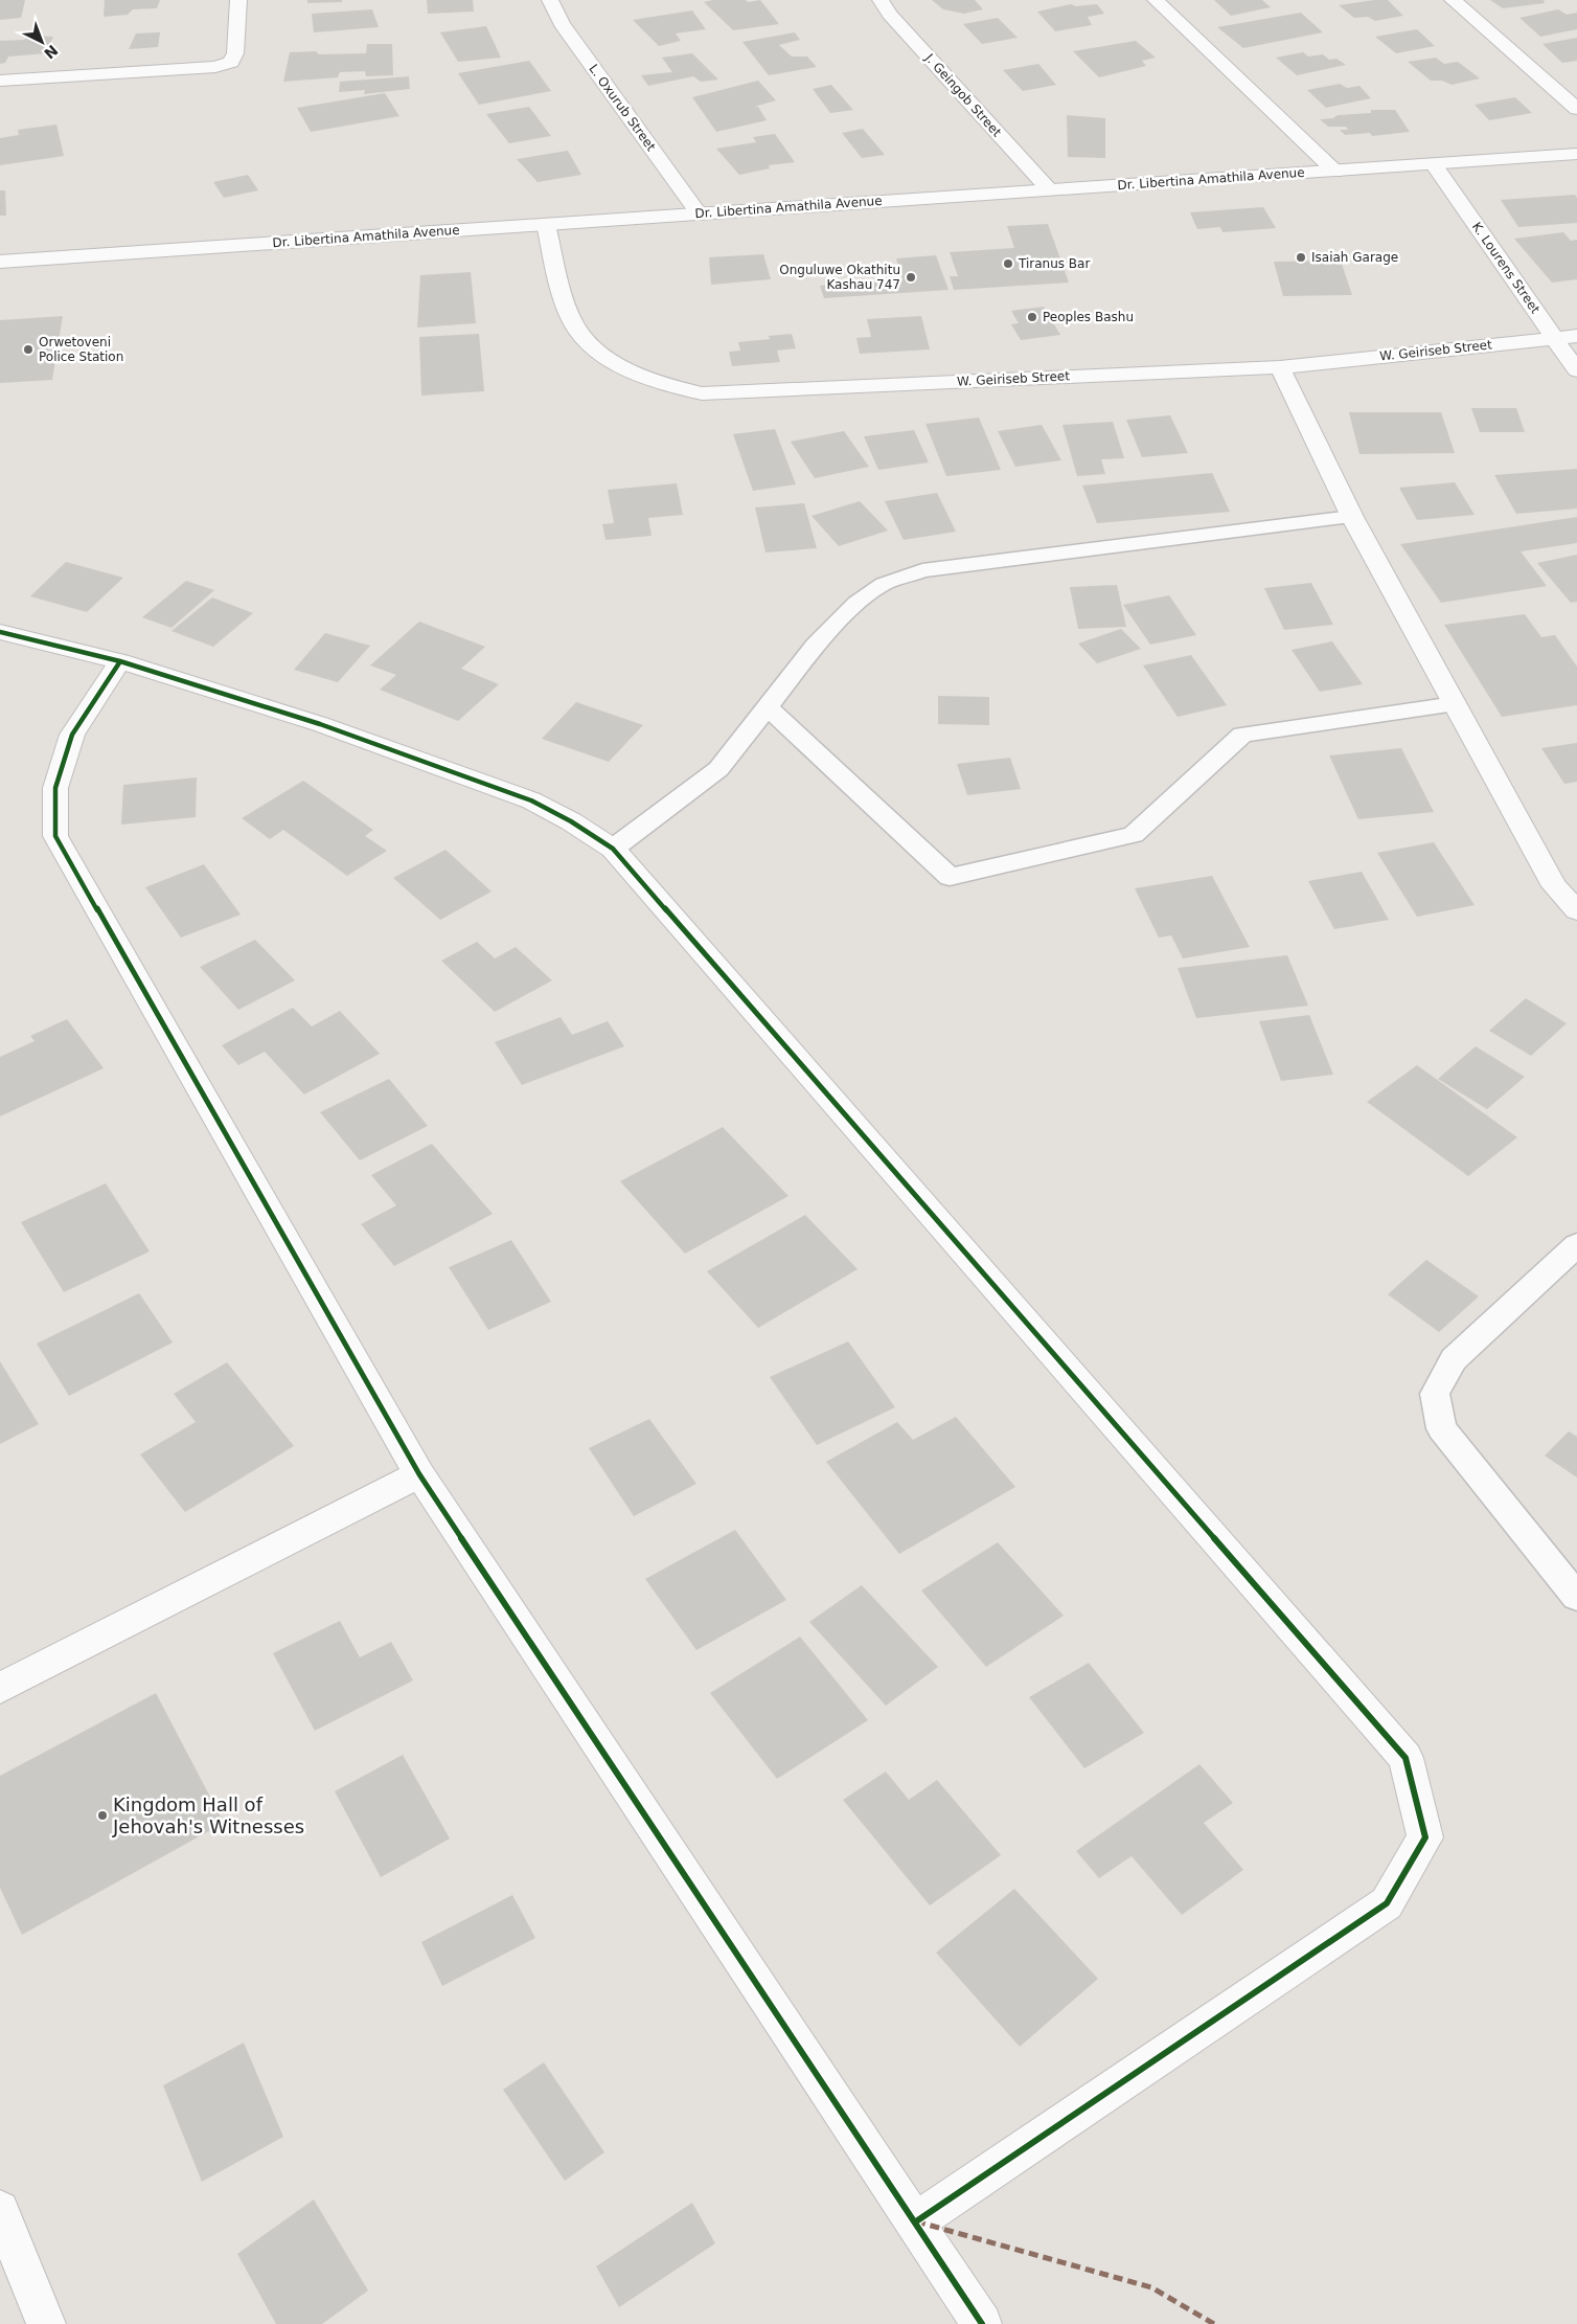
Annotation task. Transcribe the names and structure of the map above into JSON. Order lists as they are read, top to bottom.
{
  "streets": {
    "street": [
      "J. Geingob Street",
      "L. Oxurub Street",
      "Dr. Libertina Amathila Avenue",
      "K. Lourens Street",
      "W. Geiriseb Street"
    ]
  },
  "crossings": [
    ["J. Geingob Street", "Dr. Libertina Amathila Avenue"],
    ["L. Oxurub Street", "Dr. Libertina Amathila Avenue"],
    ["Dr. Libertina Amathila Avenue", "K. Lourens Street"],
    ["Dr. Libertina Amathila Avenue", "W. Geiriseb Street"],
    ["K. Lourens Street", "W. Geiriseb Street"]
  ],
  "places": [
    "Isaiah Garage",
    "Tiranus Bar",
    "Onguluwe Okathitu Kashau 747",
    "Peoples Bashu",
    "Orwetoveni Police Station",
    "Kingdom Hall of Jehovah's Witnesses"
  ],
  "north": "bottom right"
}
